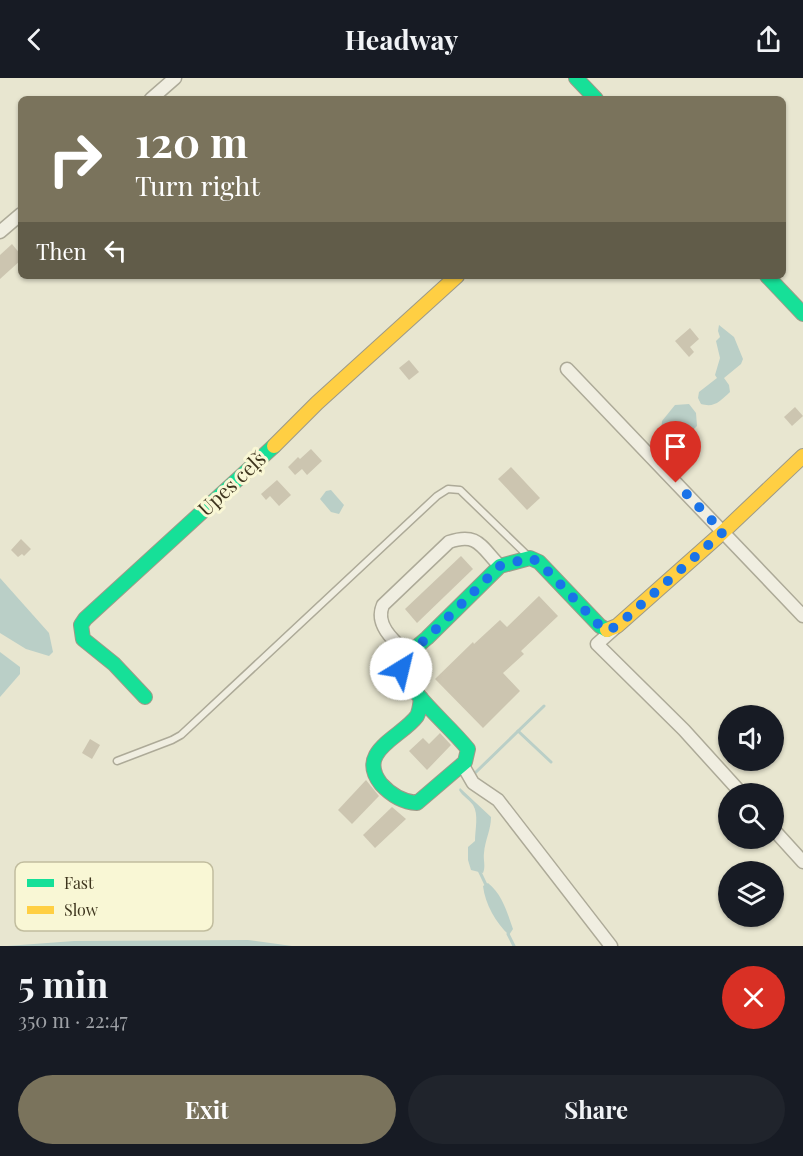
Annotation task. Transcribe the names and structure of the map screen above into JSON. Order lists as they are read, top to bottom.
{
  "streets": {
    "street": ["Upes ceļš"]
  },
  "legend": ["Fast", "Slow"],
  "page": {
    "header": "Headway",
    "turn": ["120 m", "Turn right"],
    "then": "Then",
    "heading": ["5 min", "350 m · 22:47"],
    "buttons": ["Exit", "Share"]
  }
}
